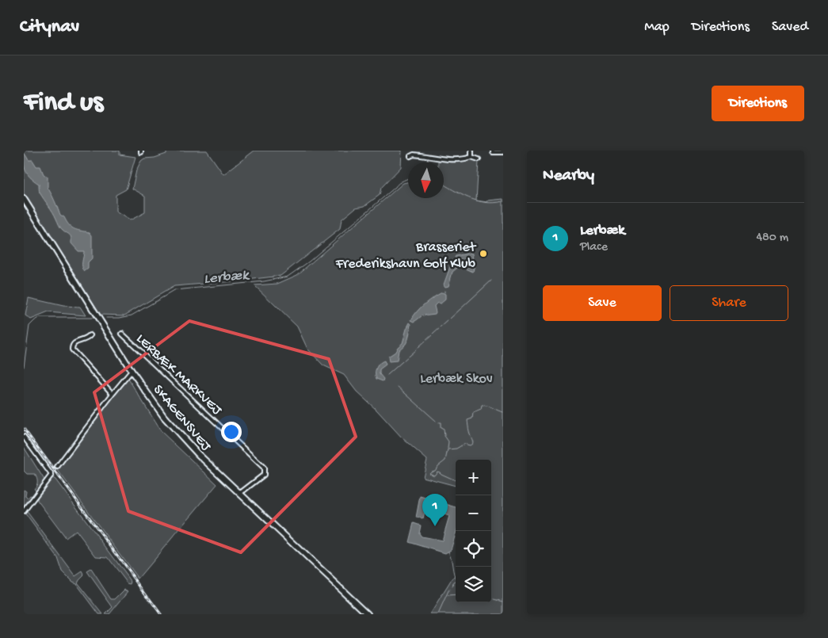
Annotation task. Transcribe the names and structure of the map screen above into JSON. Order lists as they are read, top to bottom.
{
  "streets": {
    "main road": ["SKAGENSVEJ"],
    "street": ["LERBÆK MARKVEJ"]
  },
  "crossings": [
    ["LERBÆK MARKVEJ", "SKAGENSVEJ"]
  ],
  "water": ["Lerbæk"],
  "parks": ["Lerbæk Skov"],
  "places": ["Brasseriet Frederikshavn Golf Klub"],
  "north": "bottom",
  "page": {
    "header": "Citynav",
    "nav": ["Map", "Directions", "Saved"],
    "buttons": [
      "Directions",
      ["Save", "Share"]
    ],
    "title": "Find us",
    "heading": "Nearby",
    "list": [
      {
        "mark": "1",
        "name": "Lerbæk",
        "note": "Place",
        "value": "480 m"
      }
    ],
    "map_buttons": ["+", "−"],
    "pins": "1"
  }
}
